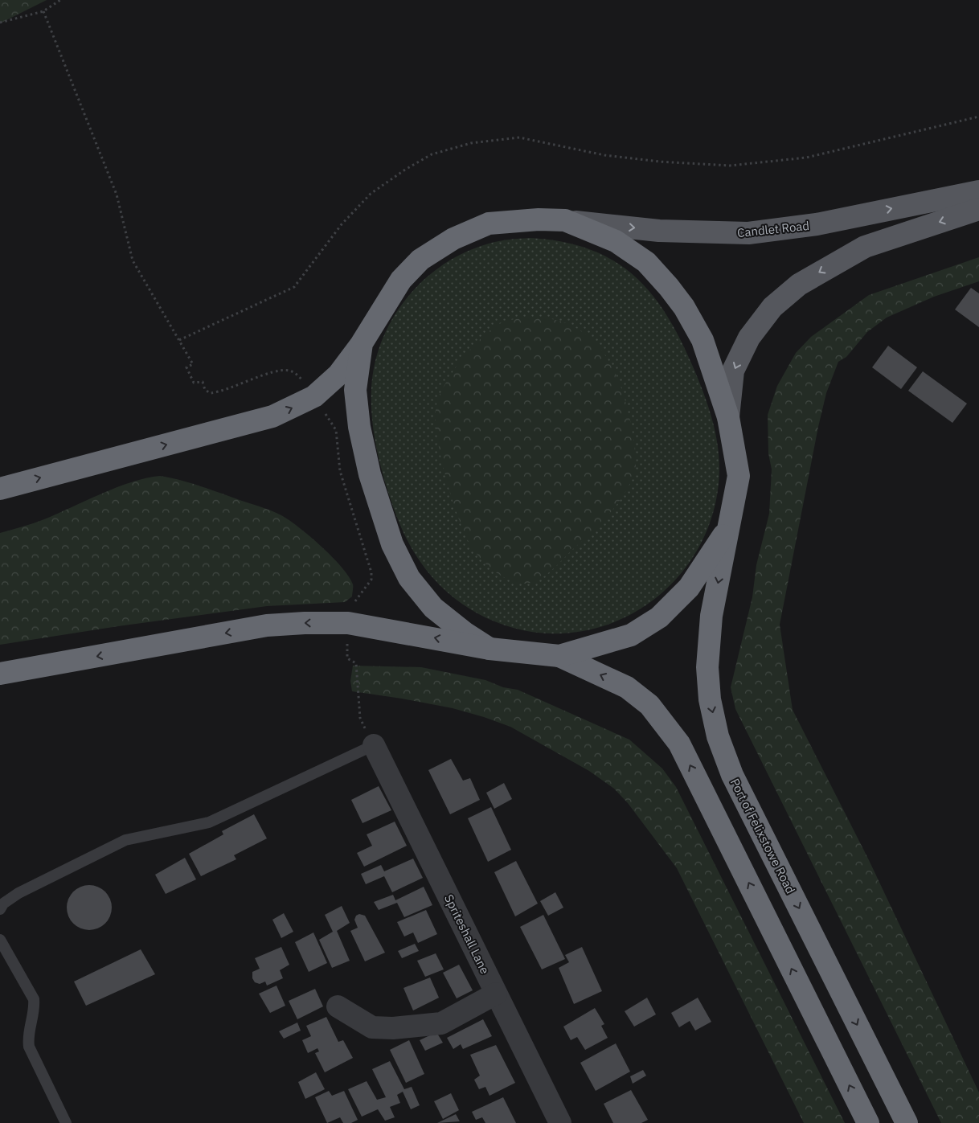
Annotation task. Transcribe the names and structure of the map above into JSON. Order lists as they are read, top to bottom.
{
  "streets": {
    "highway": ["Port of Felixstowe Road"],
    "main road": ["Candlet Road"],
    "street": ["Spriteshall Lane"]
  },
  "crossings": [
    ["Candlet Road", "Port of Felixstowe Road"]
  ],
  "one_way": ["Candlet Road"]
}
